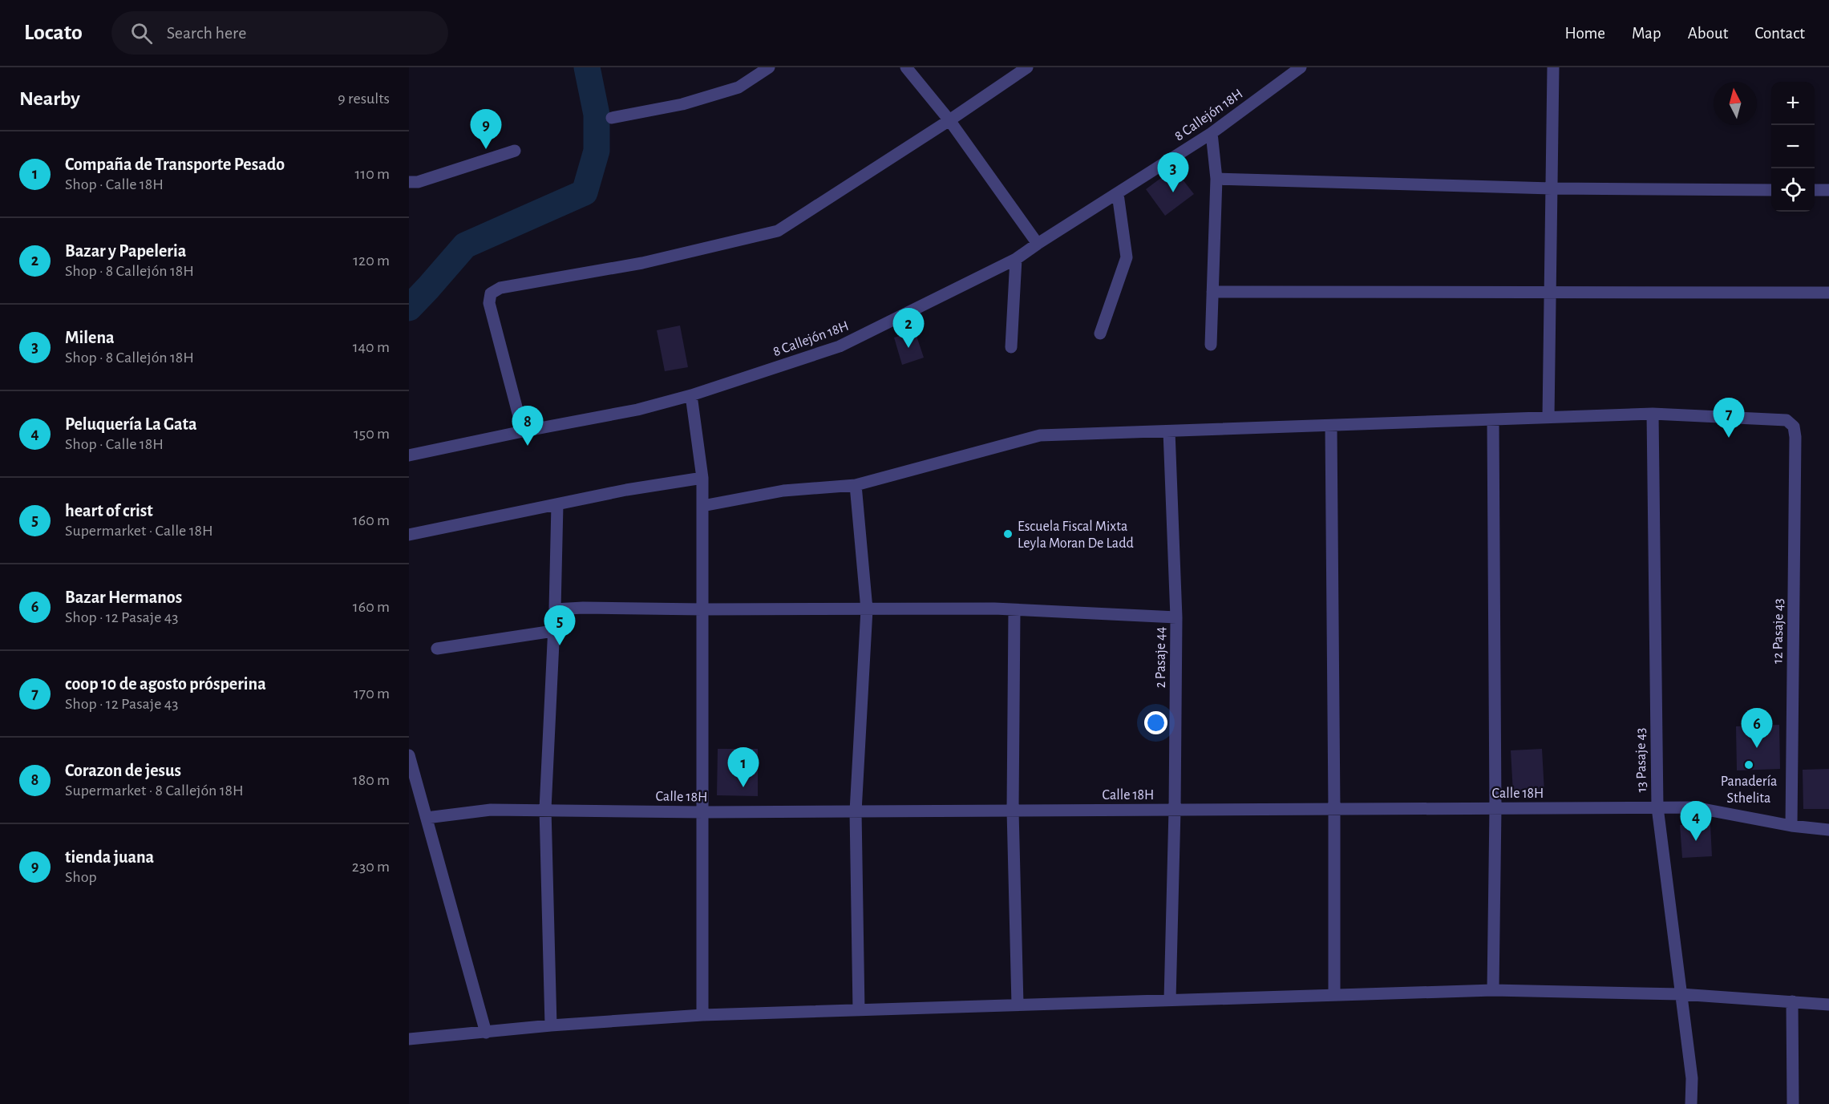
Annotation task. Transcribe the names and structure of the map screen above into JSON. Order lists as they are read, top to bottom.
{
  "streets": {
    "street": [
      "8 Callejón 18H",
      "12 Pasaje 43",
      "2 Pasaje 44",
      "13 Pasaje 43",
      "Calle 18H"
    ]
  },
  "crossings": [
    ["12 Pasaje 43", "13 Pasaje 43"],
    ["12 Pasaje 43", "Calle 18H"],
    ["2 Pasaje 44", "Calle 18H"],
    ["13 Pasaje 43", "Calle 18H"]
  ],
  "places": ["Escuela Fiscal Mixta Leyla Moran De Ladd", "Panadería Sthelita"],
  "north": "top",
  "page": {
    "header": "Locato",
    "search": "Search here",
    "nav": [
      "Home",
      "Map",
      "About",
      "Contact"
    ],
    "heading": ["Nearby", "9 results"],
    "map_buttons": ["+", "−"],
    "pins": [
      "9",
      "3",
      "2",
      "7",
      "8",
      "5",
      "6",
      "1",
      "4"
    ],
    "list": [
      {
        "mark": "1",
        "name": "Compaña de Transporte Pesado",
        "note": "Shop · Calle 18H",
        "value": "110 m"
      },
      {
        "mark": "2",
        "name": "Bazar y Papeleria",
        "note": "Shop · 8 Callejón 18H",
        "value": "120 m"
      },
      {
        "mark": "3",
        "name": "Milena",
        "note": "Shop · 8 Callejón 18H",
        "value": "140 m"
      },
      {
        "mark": "4",
        "name": "Peluquería La Gata",
        "note": "Shop · Calle 18H",
        "value": "150 m"
      },
      {
        "mark": "5",
        "name": "heart of crist",
        "note": "Supermarket · Calle 18H",
        "value": "160 m"
      },
      {
        "mark": "6",
        "name": "Bazar Hermanos",
        "note": "Shop · 12 Pasaje 43",
        "value": "160 m"
      },
      {
        "mark": "7",
        "name": "coop 10 de agosto prósperina",
        "note": "Shop · 12 Pasaje 43",
        "value": "170 m"
      },
      {
        "mark": "8",
        "name": "Corazon de jesus",
        "note": "Supermarket · 8 Callejón 18H",
        "value": "180 m"
      },
      {
        "mark": "9",
        "name": "tienda juana",
        "note": "Shop",
        "value": "230 m"
      }
    ]
  }
}
